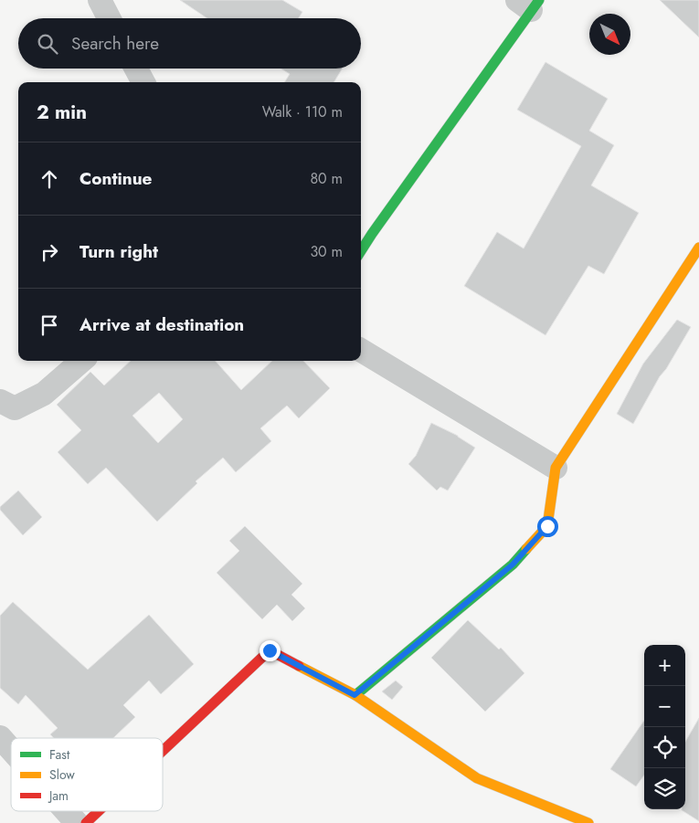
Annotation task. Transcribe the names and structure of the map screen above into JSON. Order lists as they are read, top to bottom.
{
  "legend": ["Fast", "Slow", "Jam"],
  "north": "bottom right",
  "page": {
    "search": "Search here",
    "heading": ["2 min", "Walk · 110 m"],
    "list": [
      ["Continue", "80 m"],
      ["Turn right", "30 m"],
      "Arrive at destination"
    ],
    "map_buttons": ["+", "−"]
  }
}
